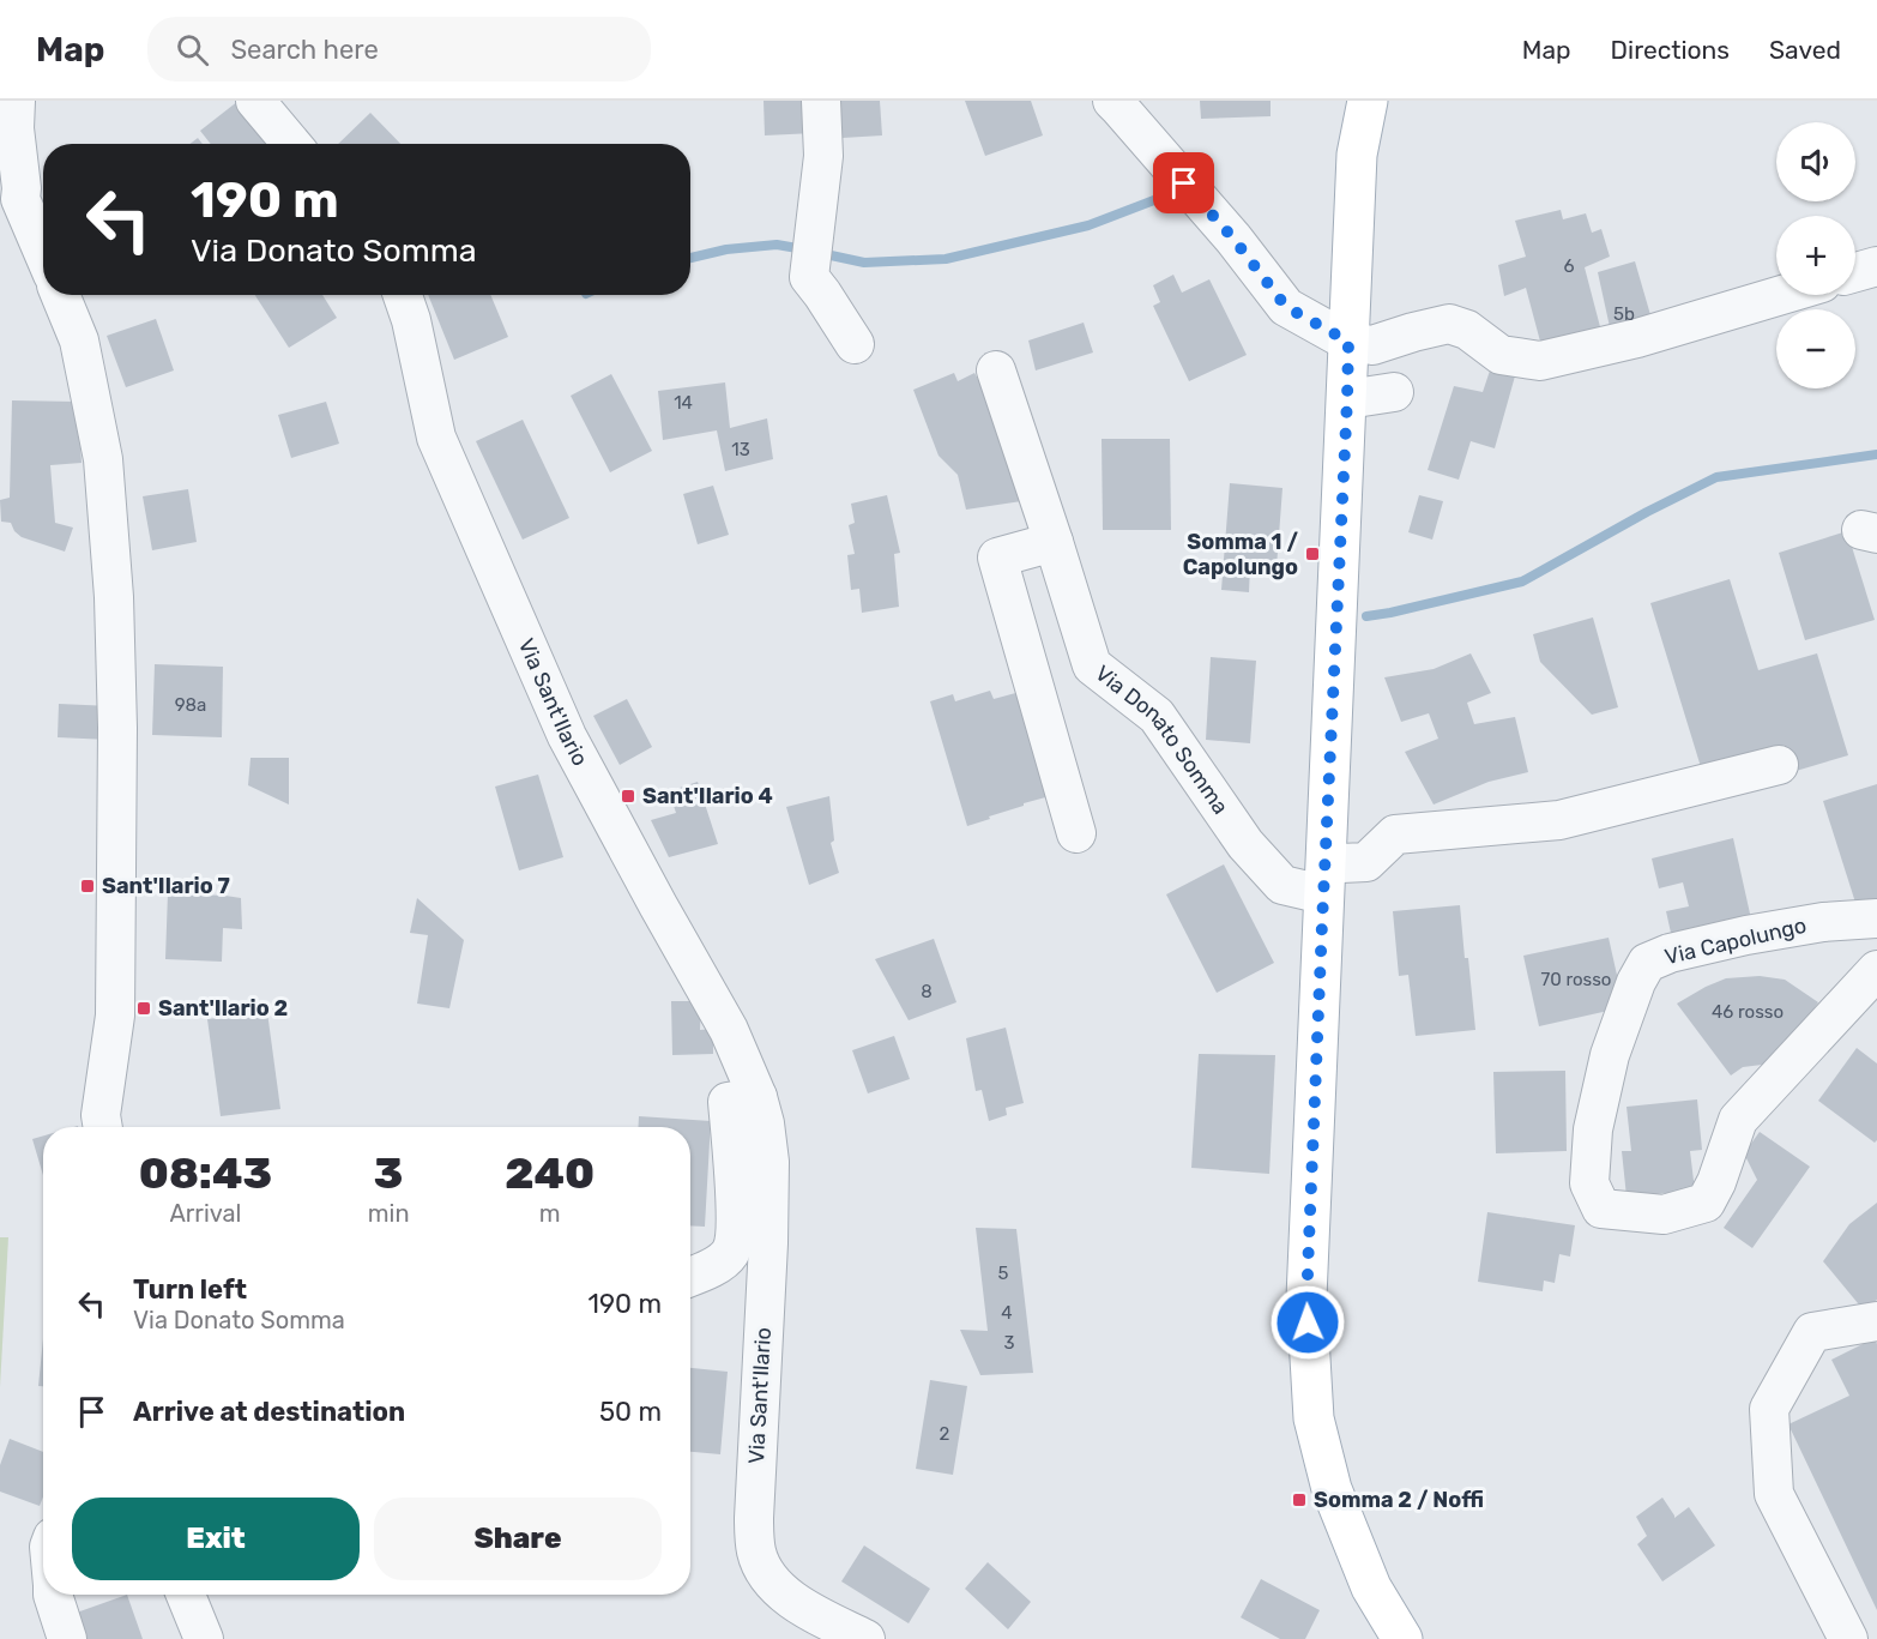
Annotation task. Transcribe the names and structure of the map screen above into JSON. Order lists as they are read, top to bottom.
{
  "streets": {
    "street": ["Via Sant'Ilario", "Via Donato Somma", "Via Capolungo"]
  },
  "places": {
    "transit": [
      "Somma 1 / Capolungo",
      "Sant'Ilario 4",
      "Sant'Ilario 7",
      "Sant'Ilario 2",
      "Somma 2 / Noffi"
    ]
  },
  "house_numbers": [
    "6",
    "5b",
    "14",
    "13",
    "98a",
    "70 rosso",
    "8",
    "46 rosso",
    "5",
    "4",
    "3",
    "2"
  ],
  "page": {
    "header": "Map",
    "search": "Search here",
    "nav": ["Map", "Directions", "Saved"],
    "map_buttons": ["+", "−"],
    "turn": ["190 m", "Via Donato Somma"],
    "eta": [
      "08:43",
      "Arrival",
      "3",
      "min",
      "240",
      "m"
    ],
    "list": [
      {
        "name": "Turn left",
        "note": "Via Donato Somma",
        "value": "190 m"
      },
      {
        "name": "Arrive at destination",
        "value": "50 m"
      }
    ],
    "buttons": ["Exit", "Share"]
  }
}
